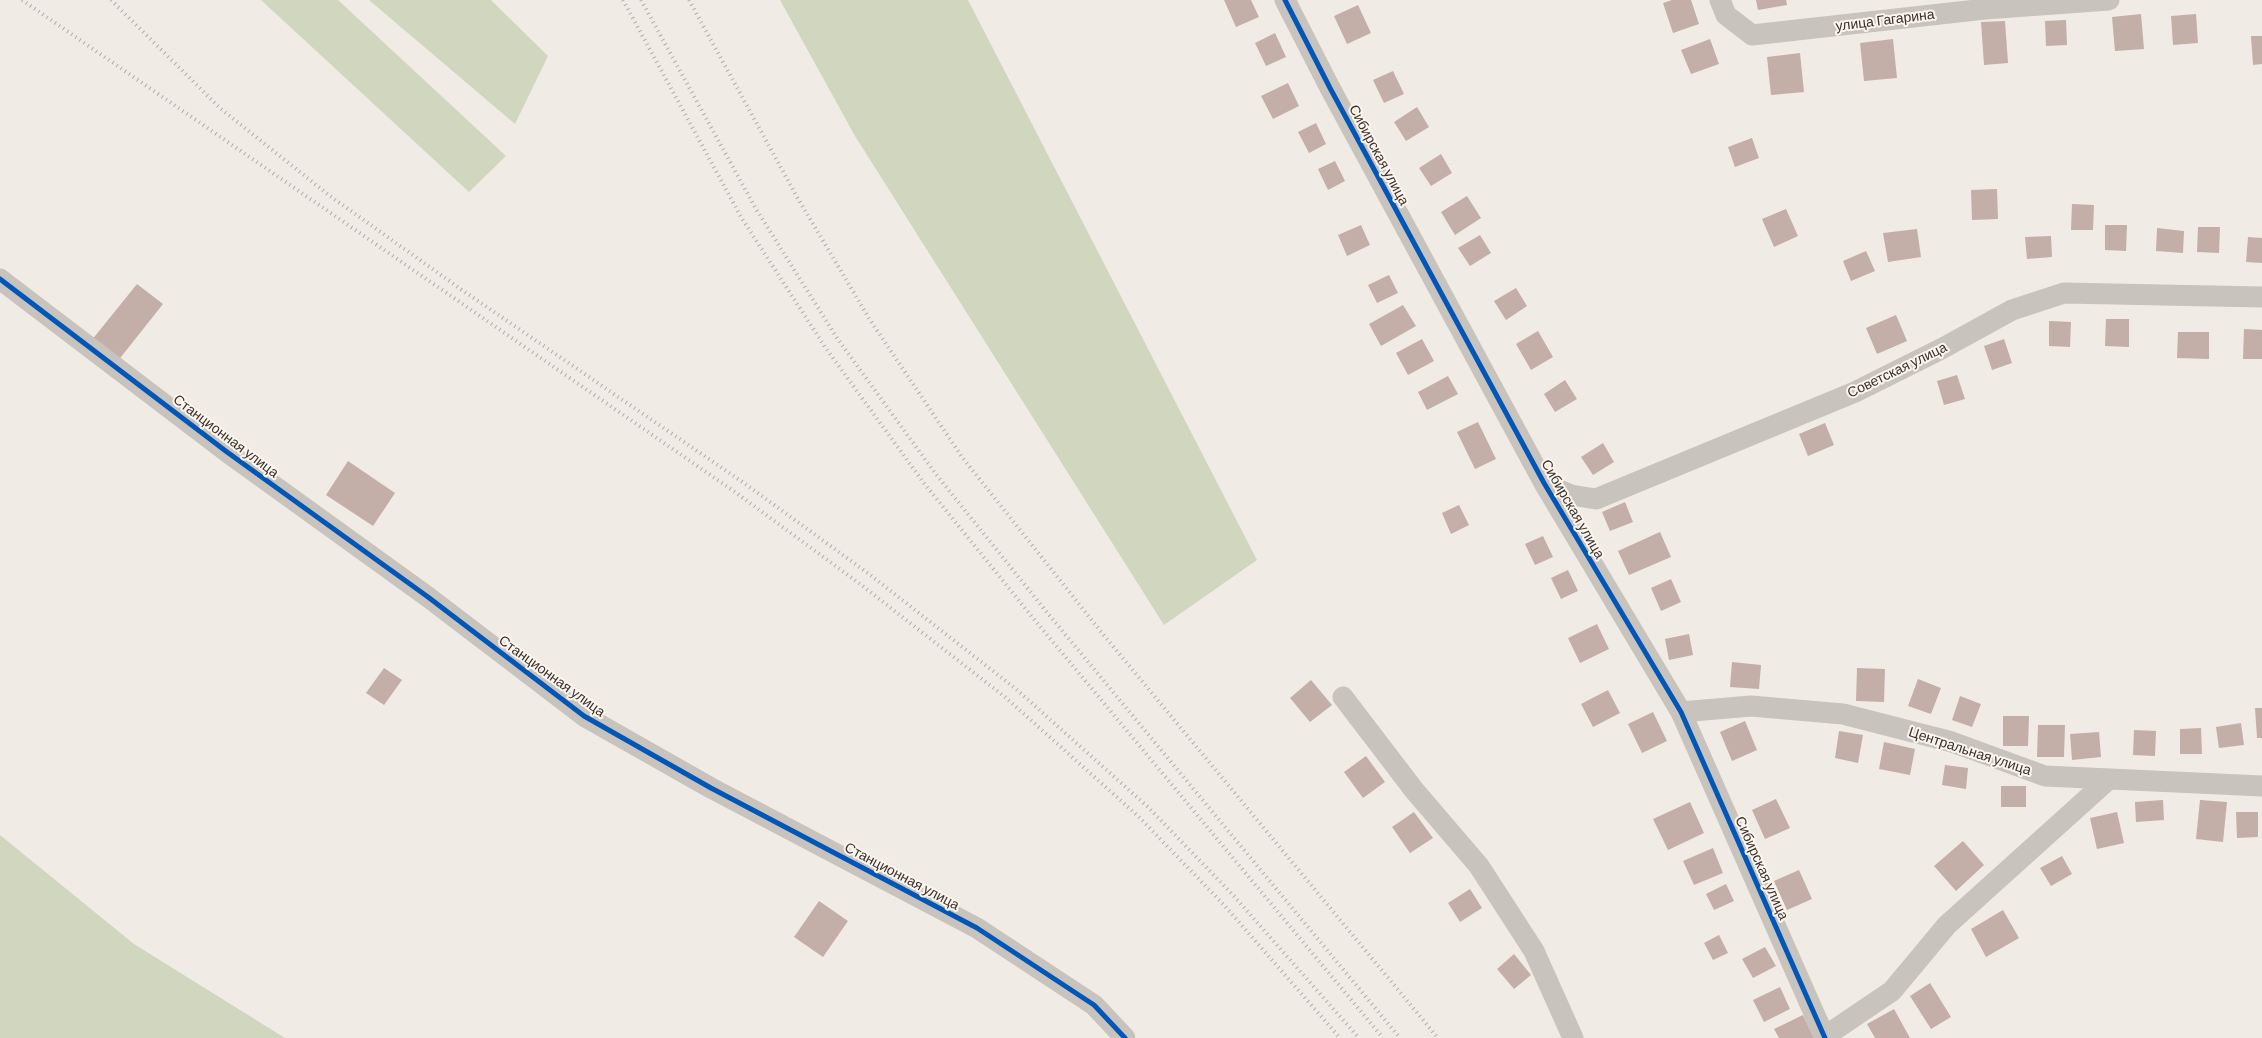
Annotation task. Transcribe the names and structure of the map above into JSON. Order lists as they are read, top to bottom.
{
  "streets": {
    "street": [
      "улица Гагарина",
      "Сибирская улица",
      "Советская улица",
      "Станционная улица",
      "Центральная улица"
    ]
  },
  "crossings": [
    ["Сибирская улица", "Советская улица"],
    ["Сибирская улица", "Центральная улица"]
  ]
}
